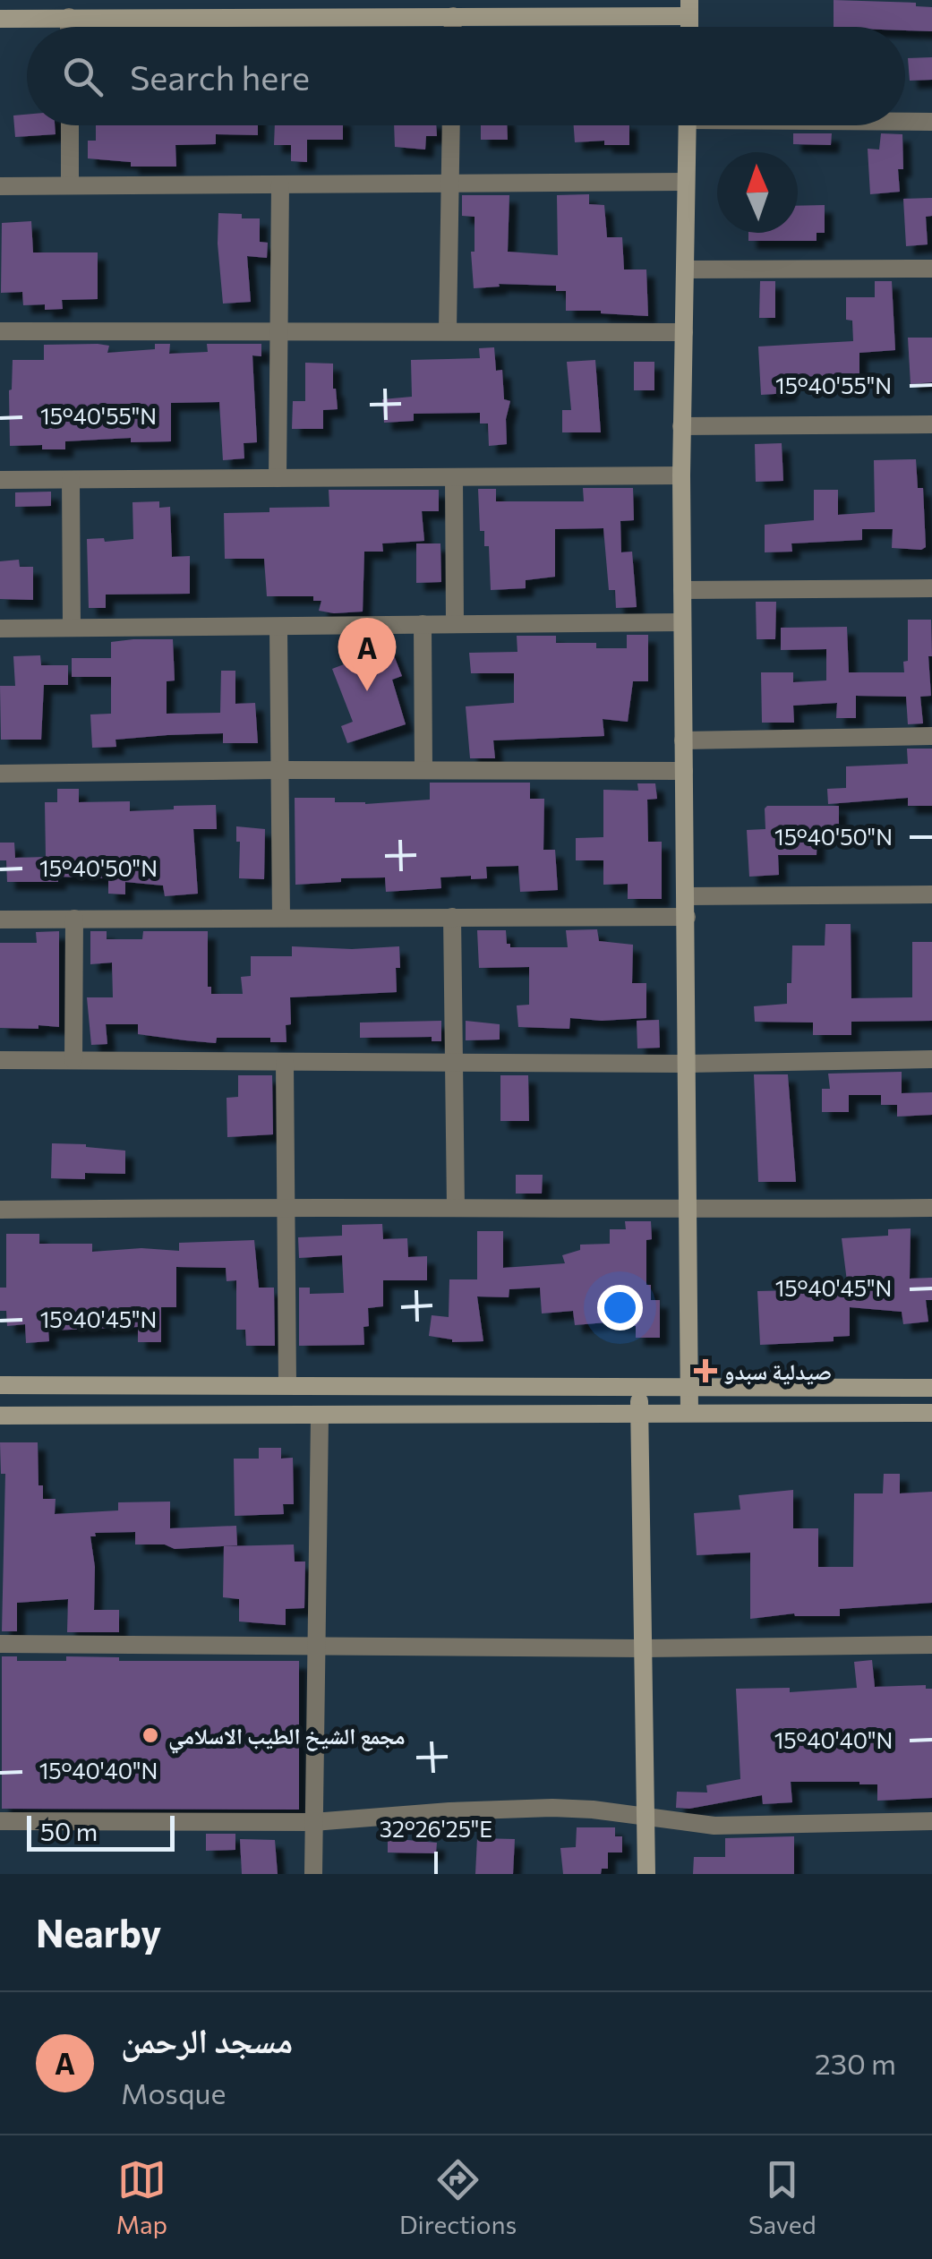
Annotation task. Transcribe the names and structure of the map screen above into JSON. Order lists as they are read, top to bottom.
{
  "places": {
    "health": ["صيدلية سبدو"],
    "other": ["مجمع الشيخ الطيب الاسلامي"]
  },
  "scale_bar": "50 m",
  "north": "top",
  "page": {
    "search": "Search here",
    "pins": "A",
    "scale": "50 m",
    "heading": "Nearby",
    "list": [
      {
        "mark": "A",
        "name": "مسجد الرحمن",
        "note": "Mosque",
        "value": "230 m"
      }
    ],
    "nav": ["Map", "Directions", "Saved"]
  },
  "coordinates": [
    "15°40'55\"N",
    "15°40'50\"N",
    "15°40'45\"N",
    "15°40'40\"N",
    "32°26'25\"E"
  ]
}
